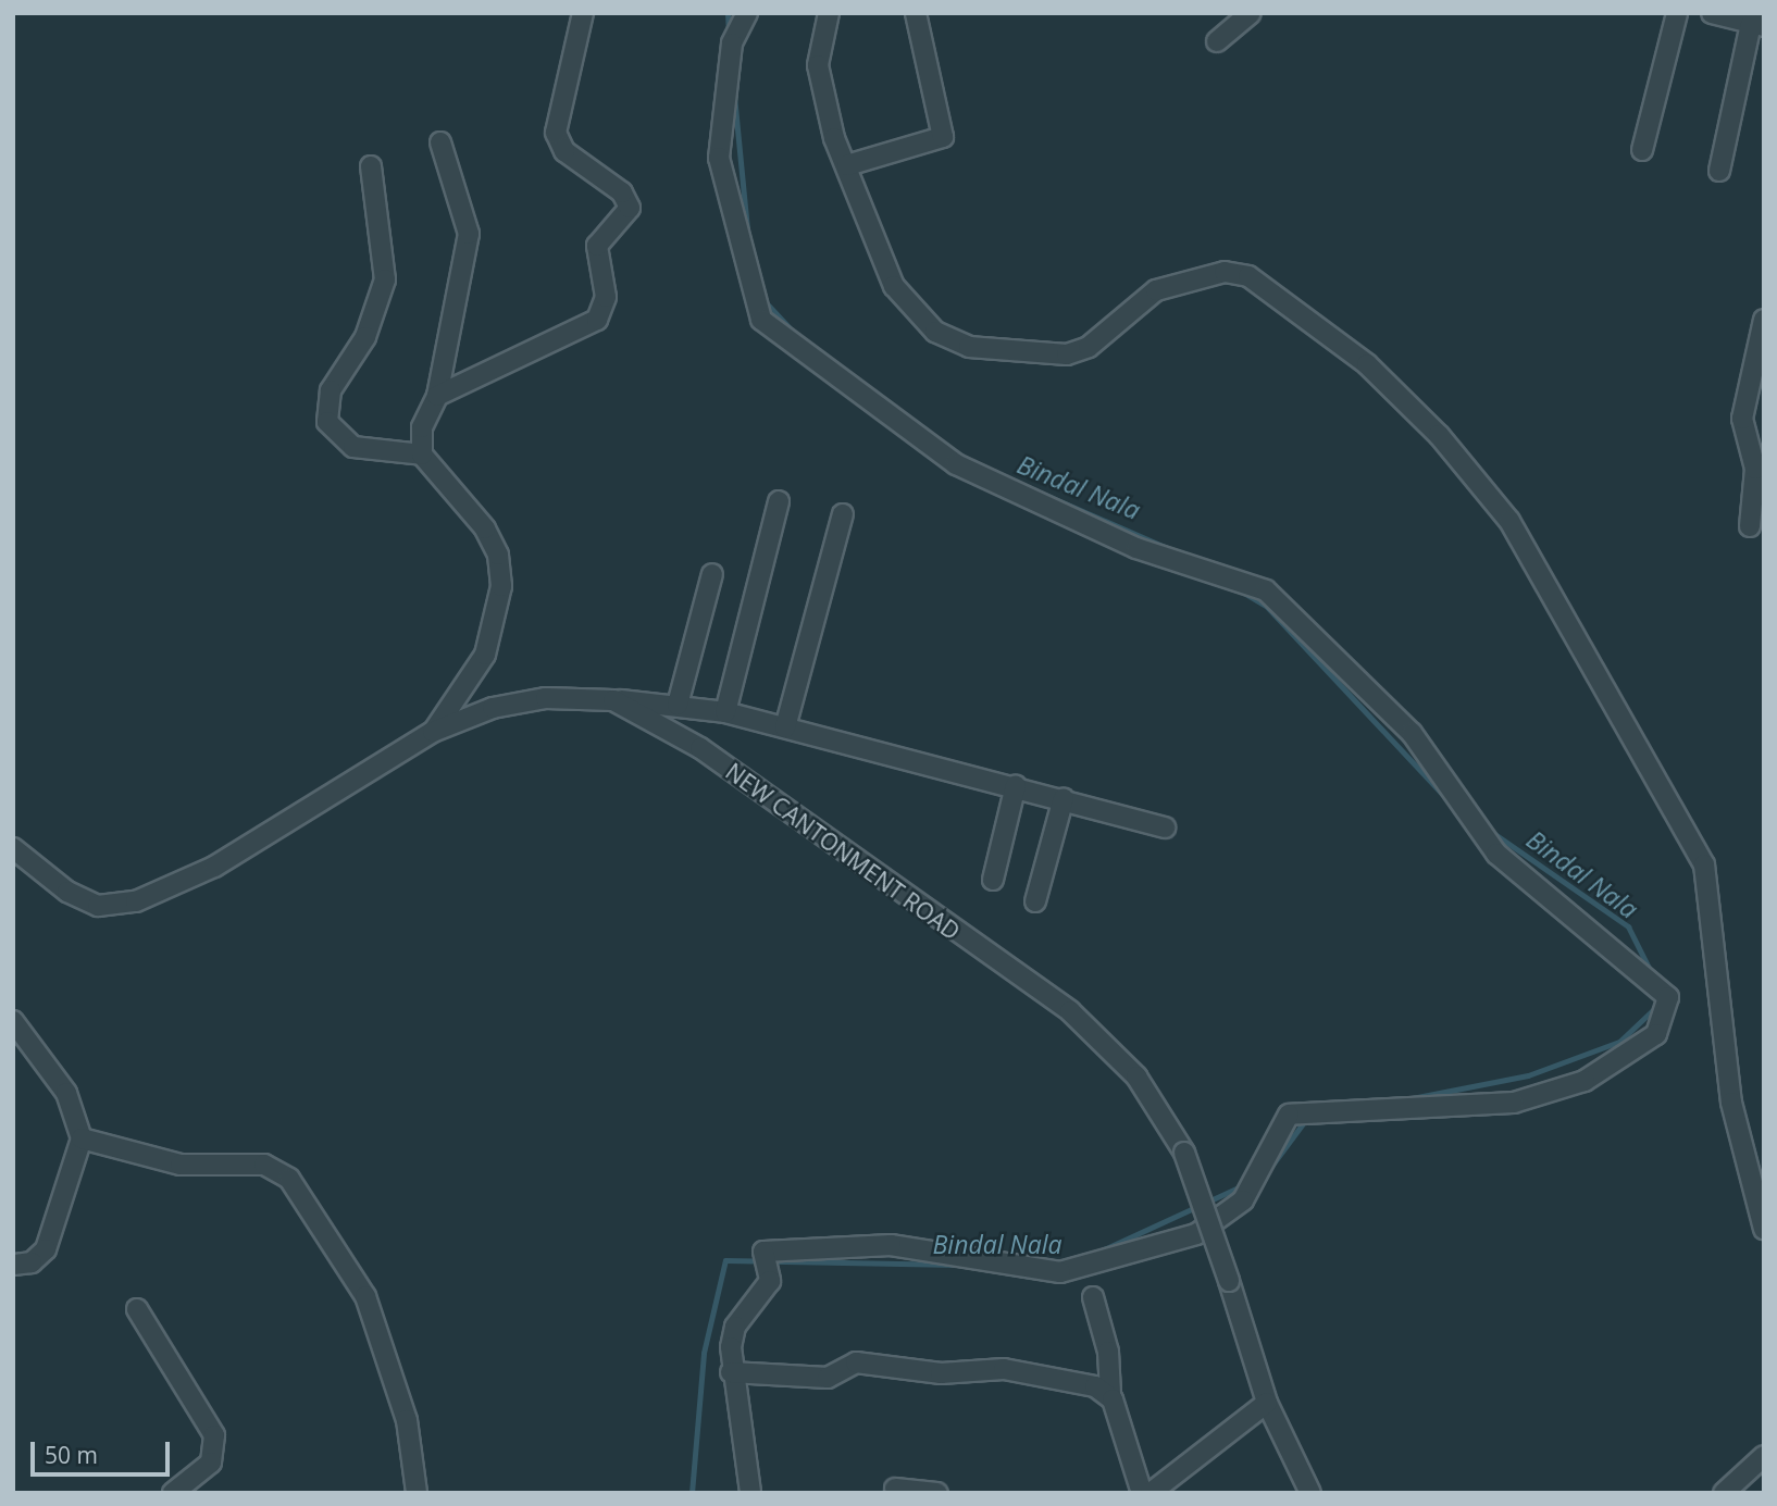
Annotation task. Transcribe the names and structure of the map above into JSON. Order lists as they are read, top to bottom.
{
  "streets": {
    "street": ["NEW CANTONMENT ROAD"]
  },
  "water": ["Bindal Nala"],
  "scale_bar": "50 m"
}
